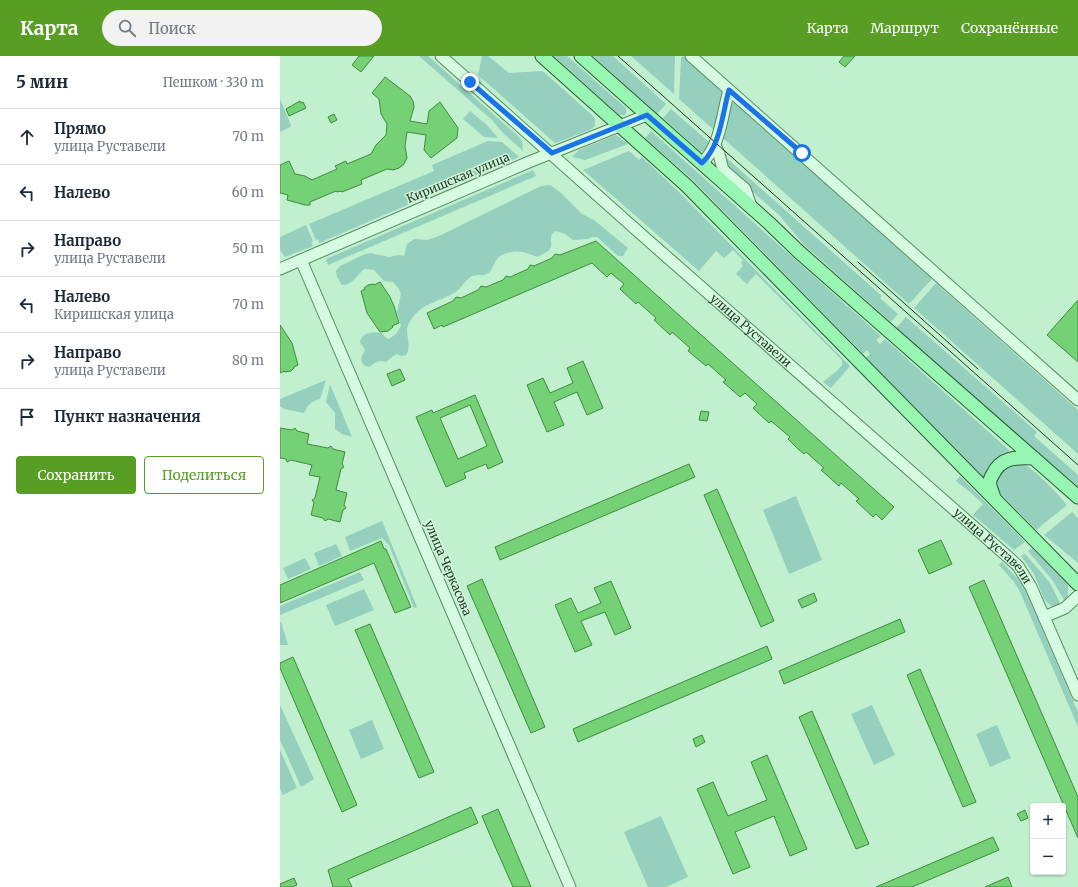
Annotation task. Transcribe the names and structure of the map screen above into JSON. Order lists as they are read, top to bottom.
{
  "streets": {
    "street": ["Киришская улица", "улица Руставели", "улица Черкасова"]
  },
  "crossings": [
    ["Киришская улица", "улица Руставели"],
    ["Киришская улица", "улица Черкасова"]
  ],
  "page": {
    "header": "Карта",
    "search": "Поиск",
    "nav": ["Карта", "Маршрут", "Сохранённые"],
    "heading": ["5 мин", "Пешком · 330 m"],
    "list": [
      ["Прямо", "улица Руставели", "70 m"],
      ["Налево", "60 m"],
      ["Направо", "улица Руставели", "50 m"],
      ["Налево", "Киришская улица", "70 m"],
      ["Направо", "улица Руставели", "80 m"],
      "Пункт назначения"
    ],
    "buttons": ["Сохранить", "Поделиться"],
    "map_buttons": ["+", "−"]
  }
}
